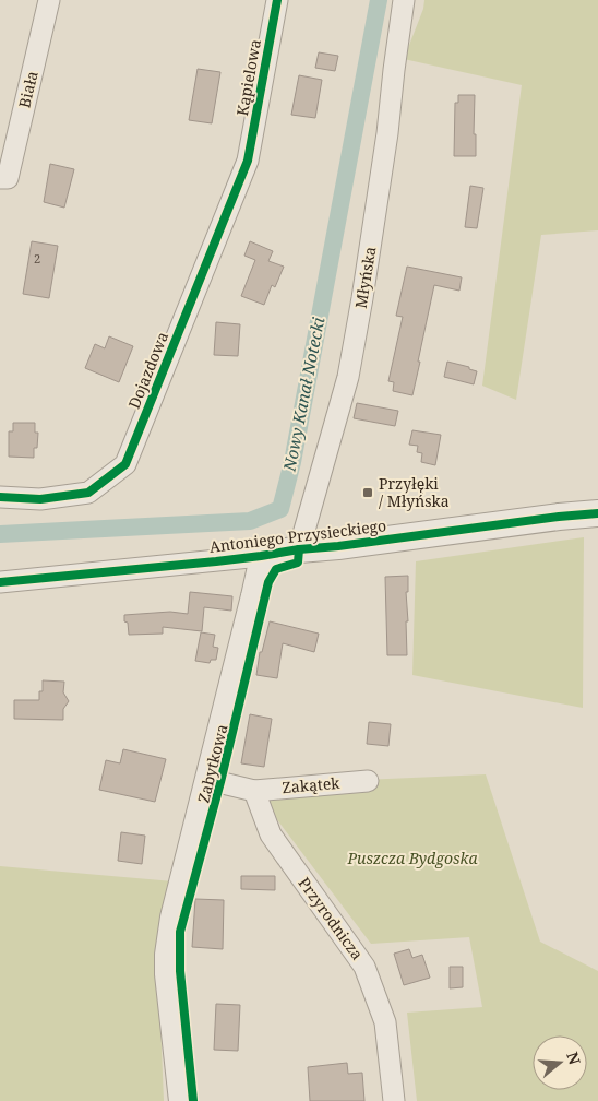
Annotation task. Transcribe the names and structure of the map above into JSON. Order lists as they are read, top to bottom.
{
  "streets": {
    "street": [
      "Kąpielowa",
      "Biała",
      "Młyńska",
      "Dojazdowa",
      "Antoniego Przysieckiego",
      "Zabytkowa",
      "Zakątek",
      "Przyrodnicza"
    ]
  },
  "crossings": [
    ["Kąpielowa", "Dojazdowa"],
    ["Młyńska", "Antoniego Przysieckiego"],
    ["Antoniego Przysieckiego", "Zabytkowa"],
    ["Zakątek", "Przyrodnicza"]
  ],
  "water": ["Nowy Kanał Notecki"],
  "parks": ["Puszcza Bydgoska"],
  "places": {
    "transit": ["Przyłęki / Młyńska"]
  },
  "house_numbers": ["2"],
  "north": "right"
}
